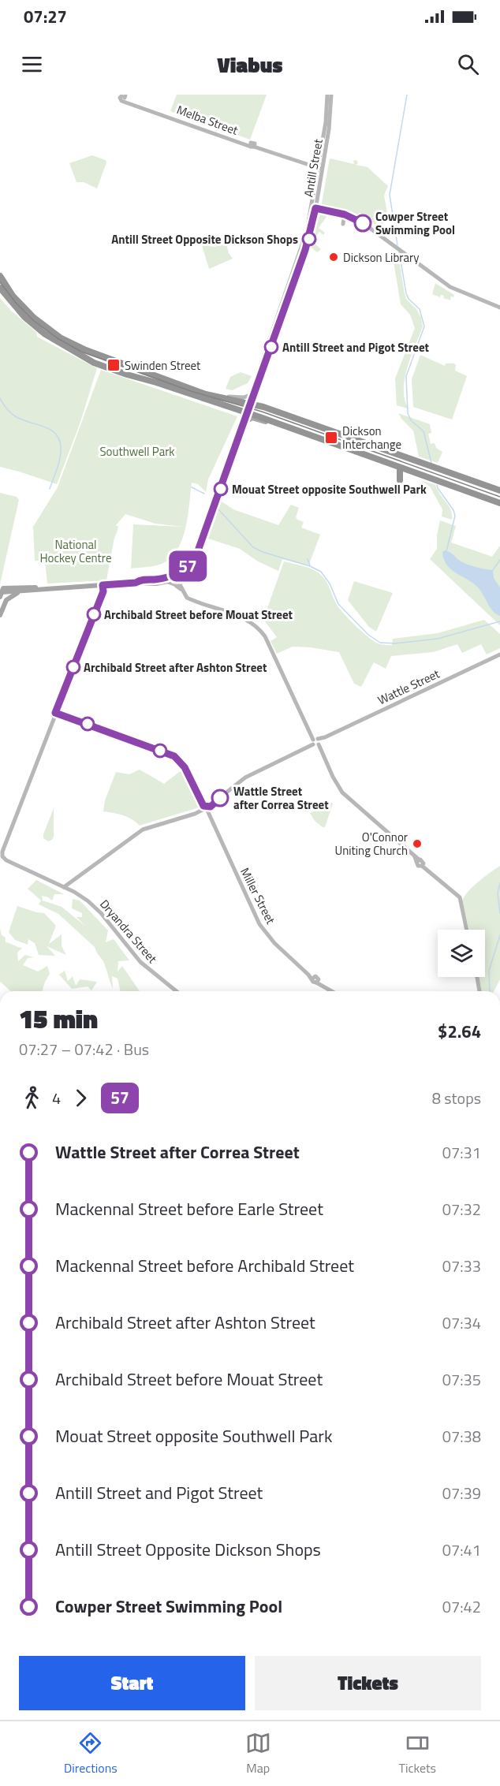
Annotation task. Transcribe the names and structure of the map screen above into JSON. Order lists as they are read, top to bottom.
{
  "streets": {
    "street": [
      "Melba Street",
      "Antill Street",
      "Wattle Street",
      "Miller Street",
      "Dryandra Street"
    ]
  },
  "crossings": [
    ["Melba Street", "Antill Street"],
    ["Wattle Street", "Miller Street"],
    ["Wattle Street", "Dryandra Street"],
    ["Miller Street", "Dryandra Street"]
  ],
  "parks": ["Southwell Park", "National Hockey Centre"],
  "places": {
    "other": [
      "Cowper Street Swimming Pool",
      "Antill Street Opposite Dickson Shops",
      "Dickson Library",
      "Antill Street and Pigot Street",
      "Mouat Street opposite Southwell Park",
      "Archibald Street before Mouat Street",
      "Archibald Street after Ashton Street",
      "Wattle Street after Correa Street",
      "O'Connor Uniting Church"
    ],
    "transit": ["Swinden Street", "Dickson Interchange"]
  },
  "lines": ["bus line 57"],
  "page": {
    "status": "07:27",
    "header": "Viabus",
    "on_map": "57",
    "heading": ["15 min", "07:27 – 07:42 · Bus", "$2.64"],
    "legs": ["4", "57", "8 stops"],
    "list": [
      {
        "name": "Wattle Street after Correa Street",
        "value": "07:31"
      },
      {
        "name": "Mackennal Street before Earle Street",
        "value": "07:32"
      },
      {
        "name": "Mackennal Street before Archibald Street",
        "value": "07:33"
      },
      {
        "name": "Archibald Street after Ashton Street",
        "value": "07:34"
      },
      {
        "name": "Archibald Street before Mouat Street",
        "value": "07:35"
      },
      {
        "name": "Mouat Street opposite Southwell Park",
        "value": "07:38"
      },
      {
        "name": "Antill Street and Pigot Street",
        "value": "07:39"
      },
      {
        "name": "Antill Street Opposite Dickson Shops",
        "value": "07:41"
      },
      {
        "name": "Cowper Street Swimming Pool",
        "value": "07:42"
      }
    ],
    "buttons": ["Start", "Tickets"],
    "tabs": ["Directions", "Map", "Tickets"]
  }
}
